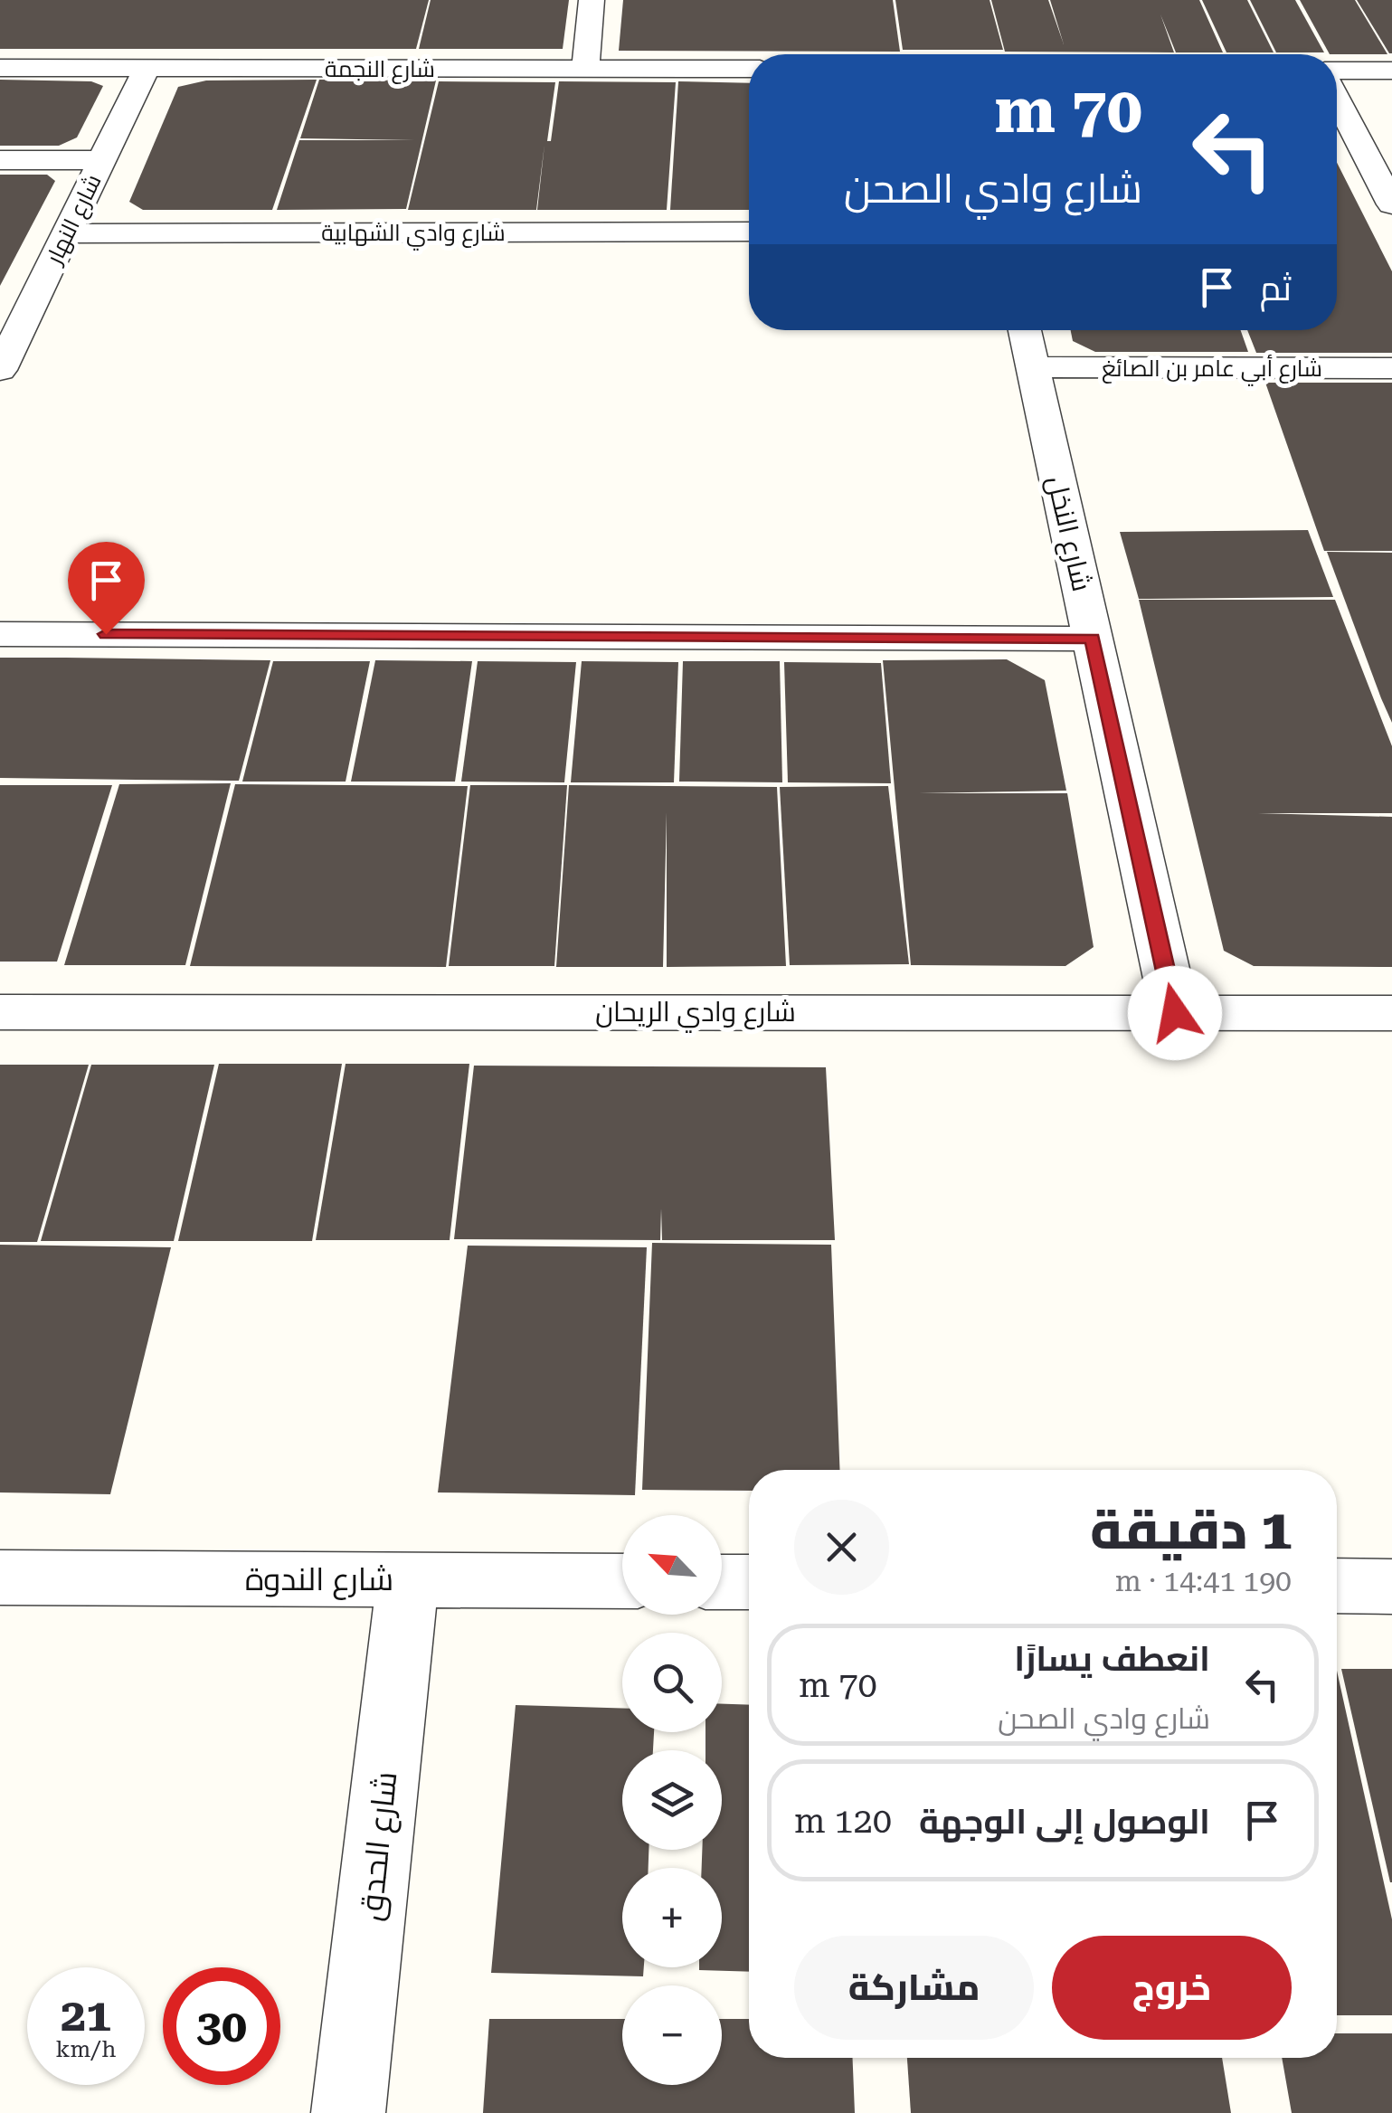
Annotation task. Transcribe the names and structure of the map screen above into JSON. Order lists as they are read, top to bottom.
{
  "streets": {
    "street": [
      "شارع النجمة",
      "شارع النهار",
      "شارع وادي الشهابية",
      "شارع أبي عامر بن الصائغ",
      "شارع النخل",
      "شارع وادي الريحان",
      "شارع الندوة",
      "شارع الحدق"
    ]
  },
  "crossings": [
    ["شارع النجمة", "شارع النهار"],
    ["شارع النهار", "شارع وادي الشهابية"],
    ["شارع أبي عامر بن الصائغ", "شارع النخل"],
    ["شارع النخل", "شارع وادي الريحان"],
    ["شارع الندوة", "شارع الحدق"]
  ],
  "north": "top left",
  "page": {
    "turn": ["70 m", "شارع وادي الصحن"],
    "then": "ثم",
    "heading": ["1 دقيقة", "190 m · 14:41"],
    "map_buttons": ["+", "−"],
    "list": [
      {
        "name": "انعطف يسارًا",
        "note": "شارع وادي الصحن",
        "value": "70 m"
      },
      {
        "name": "الوصول إلى الوجهة",
        "value": "120 m"
      }
    ],
    "buttons": ["خروج", "مشاركة"],
    "speed": "21 km/h",
    "limit": "30"
  }
}
